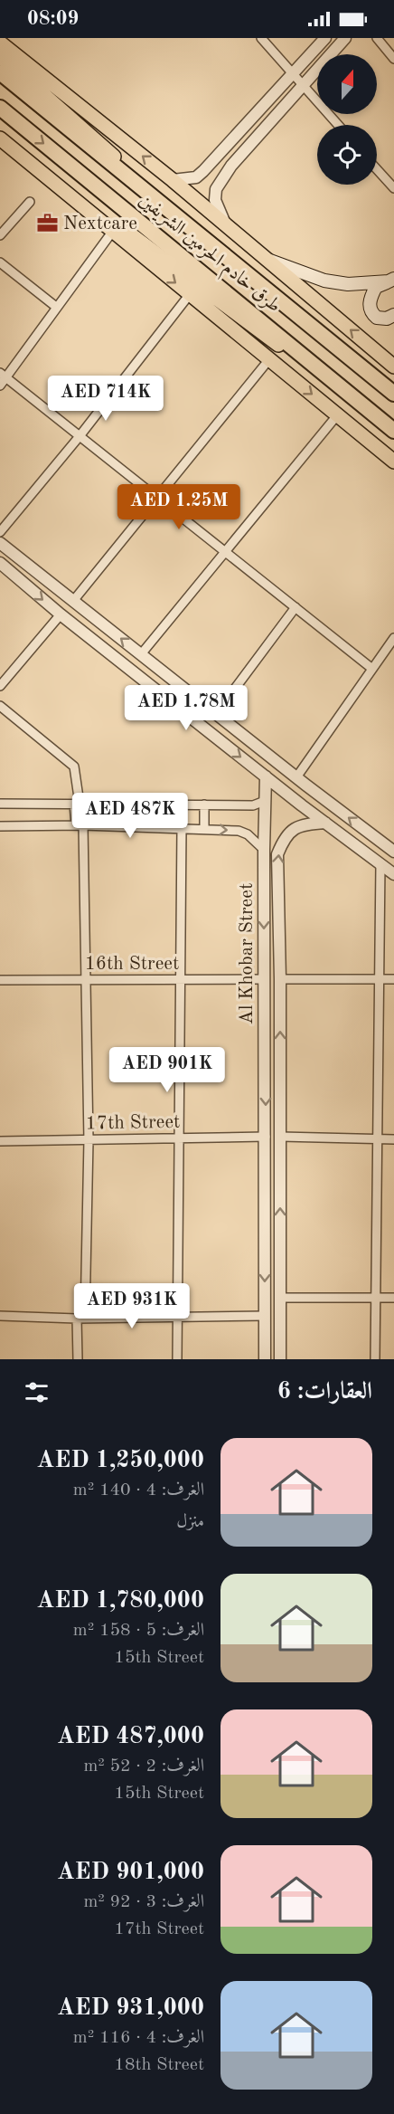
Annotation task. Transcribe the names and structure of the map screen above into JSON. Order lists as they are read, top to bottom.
{
  "streets": {
    "highway": ["طرق خادم الحرمين الشريفين"],
    "street": ["Al Khobar Street", "16th Street", "17th Street"]
  },
  "crossings": [
    ["Al Khobar Street", "16th Street"],
    ["Al Khobar Street", "17th Street"]
  ],
  "places": {
    "office": ["Nextcare"]
  },
  "north": "top",
  "page": {
    "status": "08:09",
    "price": [
      "AED 714K",
      "AED 1.25M",
      "AED 1.78M",
      "AED 487K",
      "AED 901K",
      "AED 931K"
    ],
    "heading": "العقارات: 6",
    "list": [
      {
        "name": "AED 1,250,000",
        "note": "الغرف: 4 · 140 m² · منزل"
      },
      {
        "name": "AED 1,780,000",
        "note": "الغرف: 5 · 158 m² · 15th Street"
      },
      {
        "name": "AED 487,000",
        "note": "الغرف: 2 · 52 m² · 15th Street"
      },
      {
        "name": "AED 901,000",
        "note": "الغرف: 3 · 92 m² · 17th Street"
      },
      {
        "name": "AED 931,000",
        "note": "الغرف: 4 · 116 m² · 18th Street"
      }
    ]
  }
}
